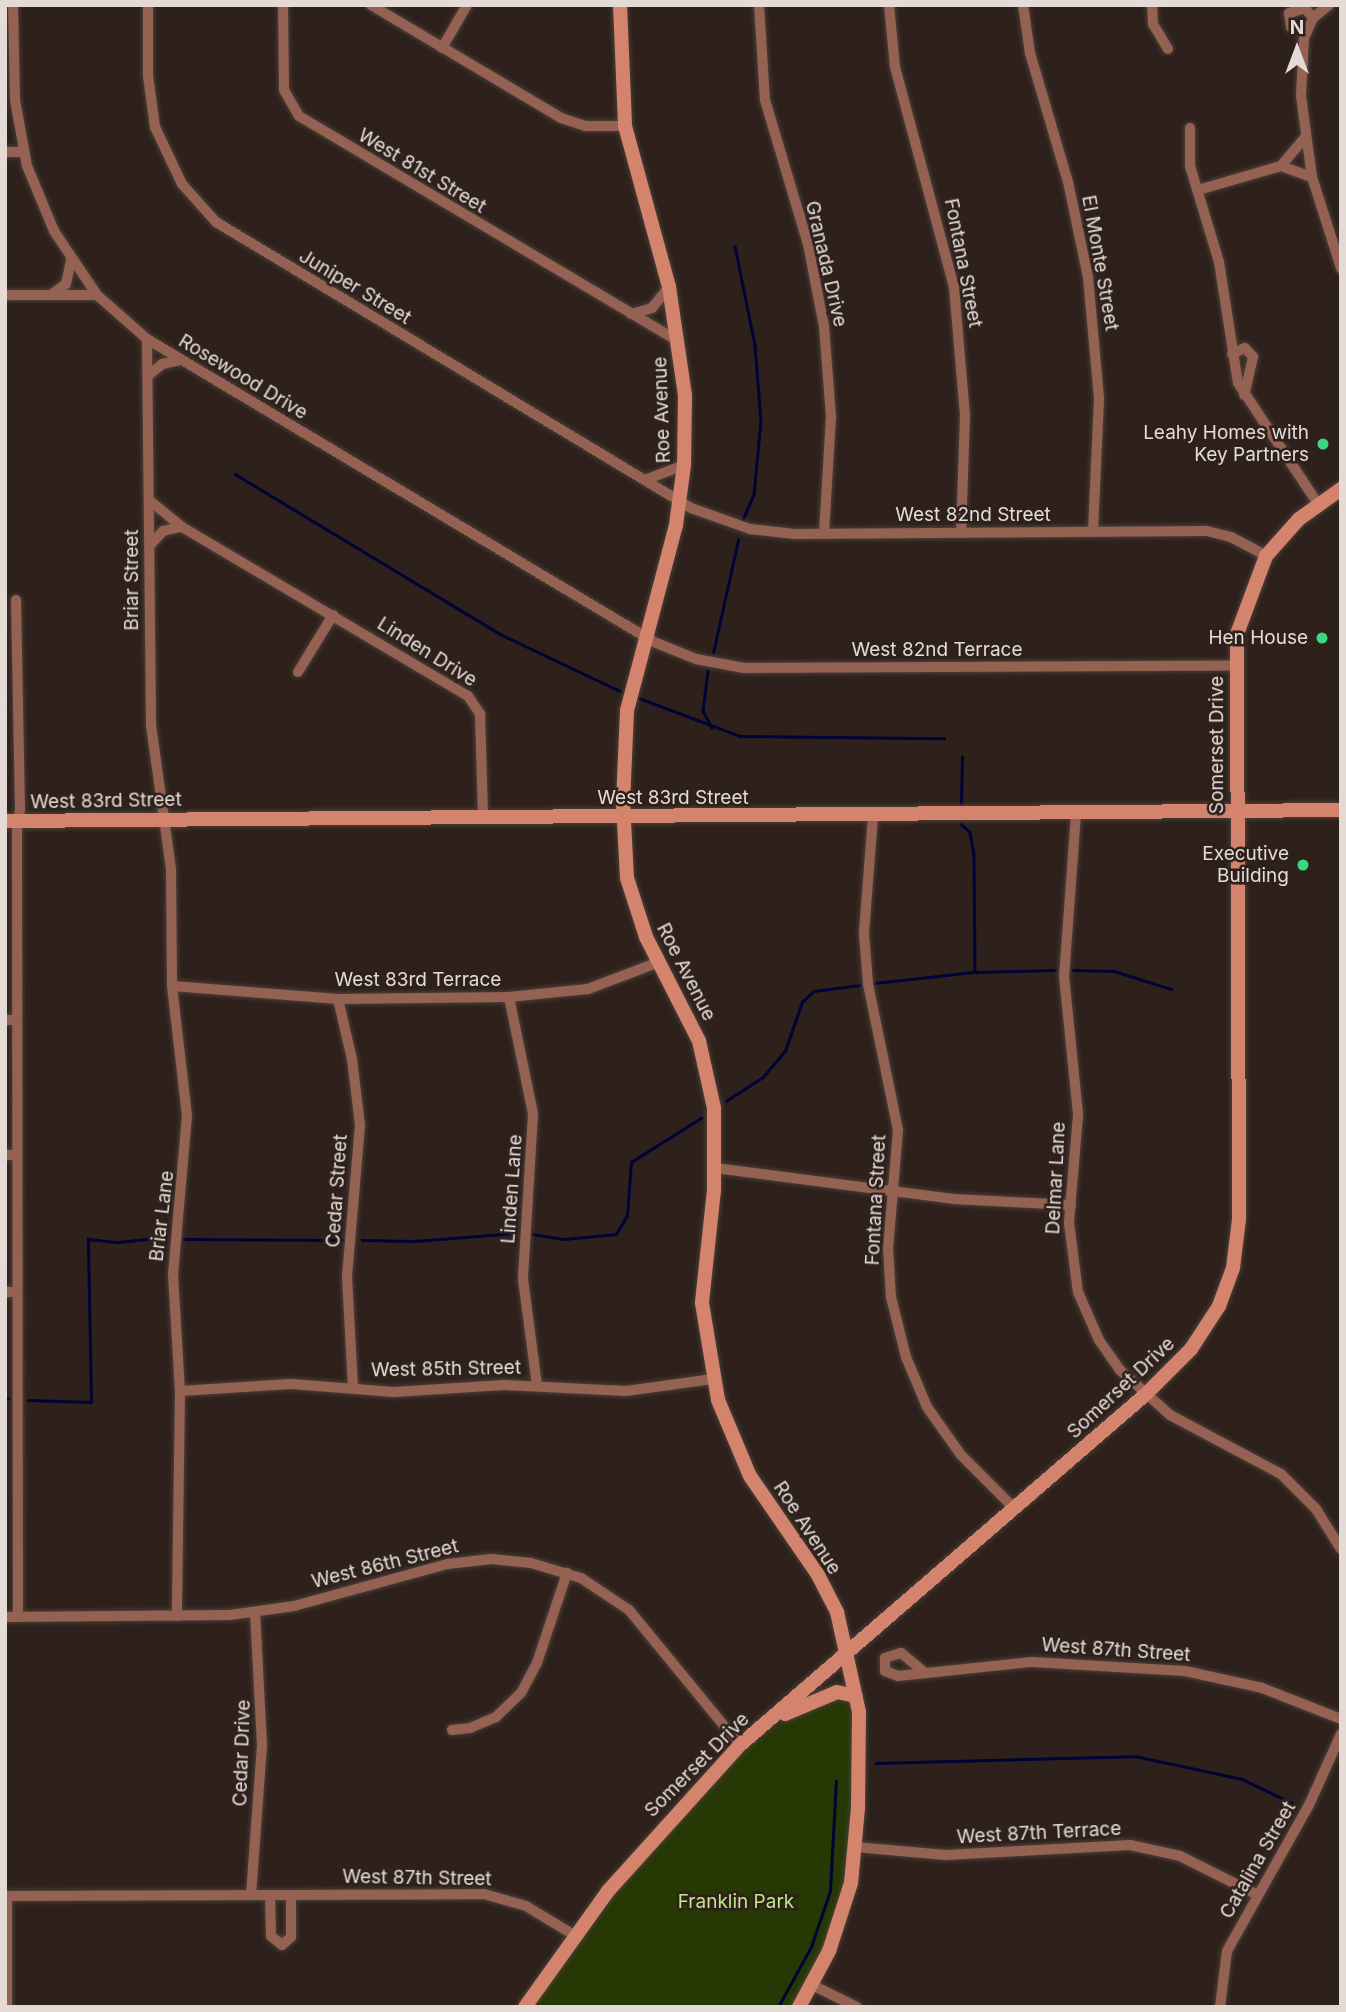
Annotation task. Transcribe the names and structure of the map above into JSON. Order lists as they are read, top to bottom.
{
  "streets": {
    "street": [
      "West 81st Street",
      "Fontana Street",
      "El Monte Street",
      "Granada Drive",
      "Juniper Street",
      "Rosewood Drive",
      "Roe Avenue",
      "West 82nd Street",
      "Briar Street",
      "West 82nd Terrace",
      "Linden Drive",
      "Somerset Drive",
      "West 83rd Street",
      "West 83rd Terrace",
      "Delmar Lane",
      "Linden Lane",
      "Cedar Street",
      "Briar Lane",
      "West 85th Street",
      "West 86th Street",
      "West 87th Street",
      "Cedar Drive",
      "West 87th Terrace",
      "Catalina Street"
    ]
  },
  "crossings": [
    ["West 81st Street", "Roe Avenue"],
    ["Fontana Street", "West 82nd Street"],
    ["Fontana Street", "Somerset Drive"],
    ["Fontana Street", "West 83rd Street"],
    ["El Monte Street", "West 82nd Street"],
    ["Granada Drive", "West 82nd Street"],
    ["Juniper Street", "Roe Avenue"],
    ["Juniper Street", "West 82nd Street"],
    ["Rosewood Drive", "Roe Avenue"],
    ["Rosewood Drive", "Briar Street"],
    ["Rosewood Drive", "West 82nd Terrace"],
    ["Roe Avenue", "West 82nd Street"],
    ["Roe Avenue", "West 82nd Terrace"],
    ["Roe Avenue", "Somerset Drive"],
    ["Roe Avenue", "West 83rd Street"],
    ["Roe Avenue", "West 83rd Terrace"],
    ["Roe Avenue", "West 85th Street"],
    ["Roe Avenue", "West 87th Terrace"],
    ["West 82nd Street", "Somerset Drive"],
    ["Briar Street", "Linden Drive"],
    ["Briar Street", "West 83rd Street"],
    ["Briar Street", "Briar Lane"],
    ["West 82nd Terrace", "Somerset Drive"],
    ["Linden Drive", "West 83rd Street"],
    ["Somerset Drive", "West 83rd Street"],
    ["Somerset Drive", "Delmar Lane"],
    ["Somerset Drive", "West 86th Street"],
    ["Somerset Drive", "West 87th Street"],
    ["West 83rd Street", "Delmar Lane"],
    ["West 83rd Street", "Briar Lane"],
    ["West 83rd Terrace", "Linden Lane"],
    ["West 83rd Terrace", "Cedar Street"],
    ["West 83rd Terrace", "Briar Lane"],
    ["Linden Lane", "West 85th Street"],
    ["Cedar Street", "West 85th Street"],
    ["Briar Lane", "West 85th Street"],
    ["Briar Lane", "West 86th Street"],
    ["West 86th Street", "Cedar Drive"],
    ["West 87th Street", "Cedar Drive"],
    ["West 87th Terrace", "Catalina Street"]
  ],
  "parks": ["Franklin Park"],
  "places": ["Leahy Homes with Key Partners", "Hen House", "Executive Building"],
  "north": "top"
}
